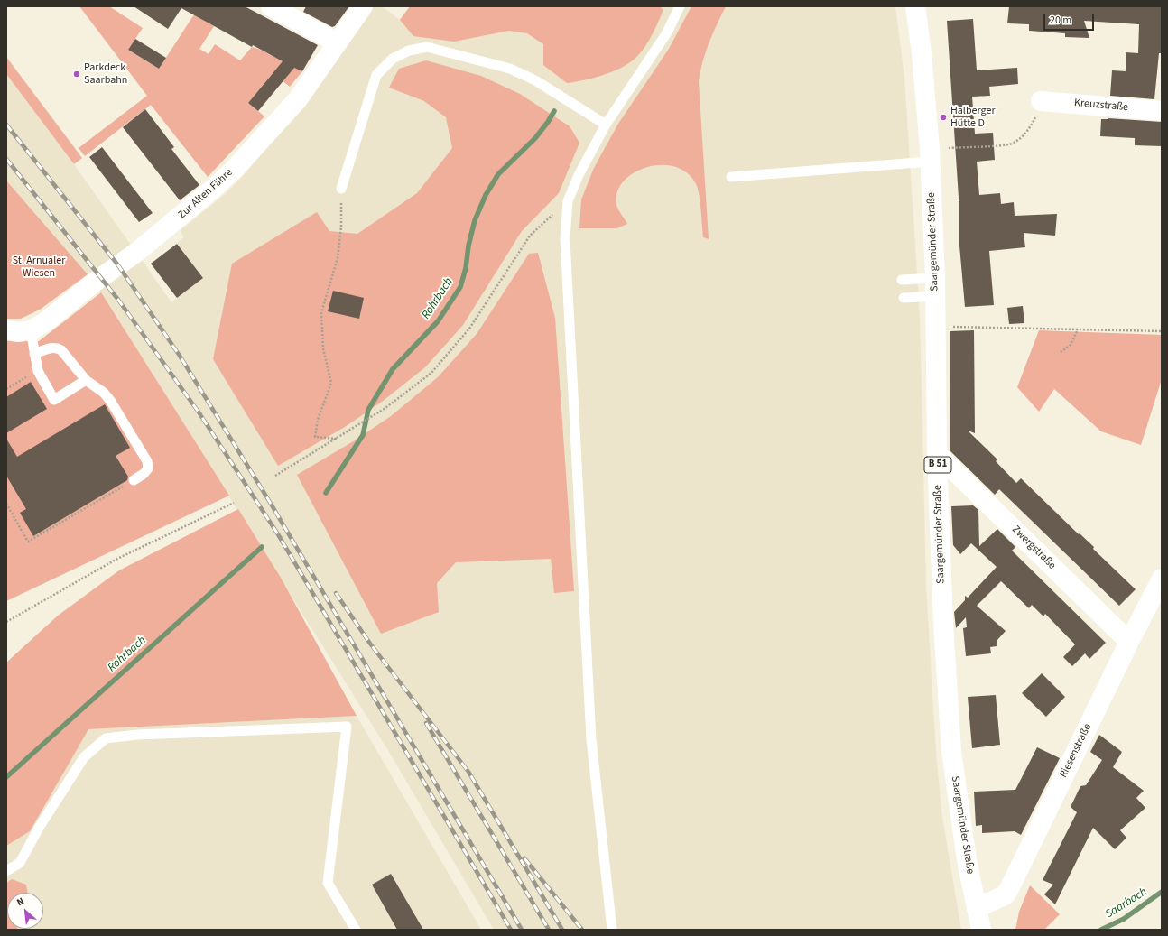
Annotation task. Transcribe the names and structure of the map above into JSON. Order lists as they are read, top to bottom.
{
  "streets": {
    "street": [
      "Kreuzstraße",
      "Zur Alten Fähre",
      "Saargemünder Straße",
      "B 51",
      "Zwergstraße",
      "Riesenstraße"
    ]
  },
  "crossings": [
    ["Saargemünder Straße", "Zwergstraße"],
    ["Saargemünder Straße", "Riesenstraße"],
    ["Zwergstraße", "Riesenstraße"]
  ],
  "water": ["Rohrbach", "Saarbach"],
  "parks": ["St. Arnualer Wiesen"],
  "places": ["Parkdeck Saarbahn", "Halberger Hütte D"],
  "scale_bar": "20 m",
  "north": "top left"
}
